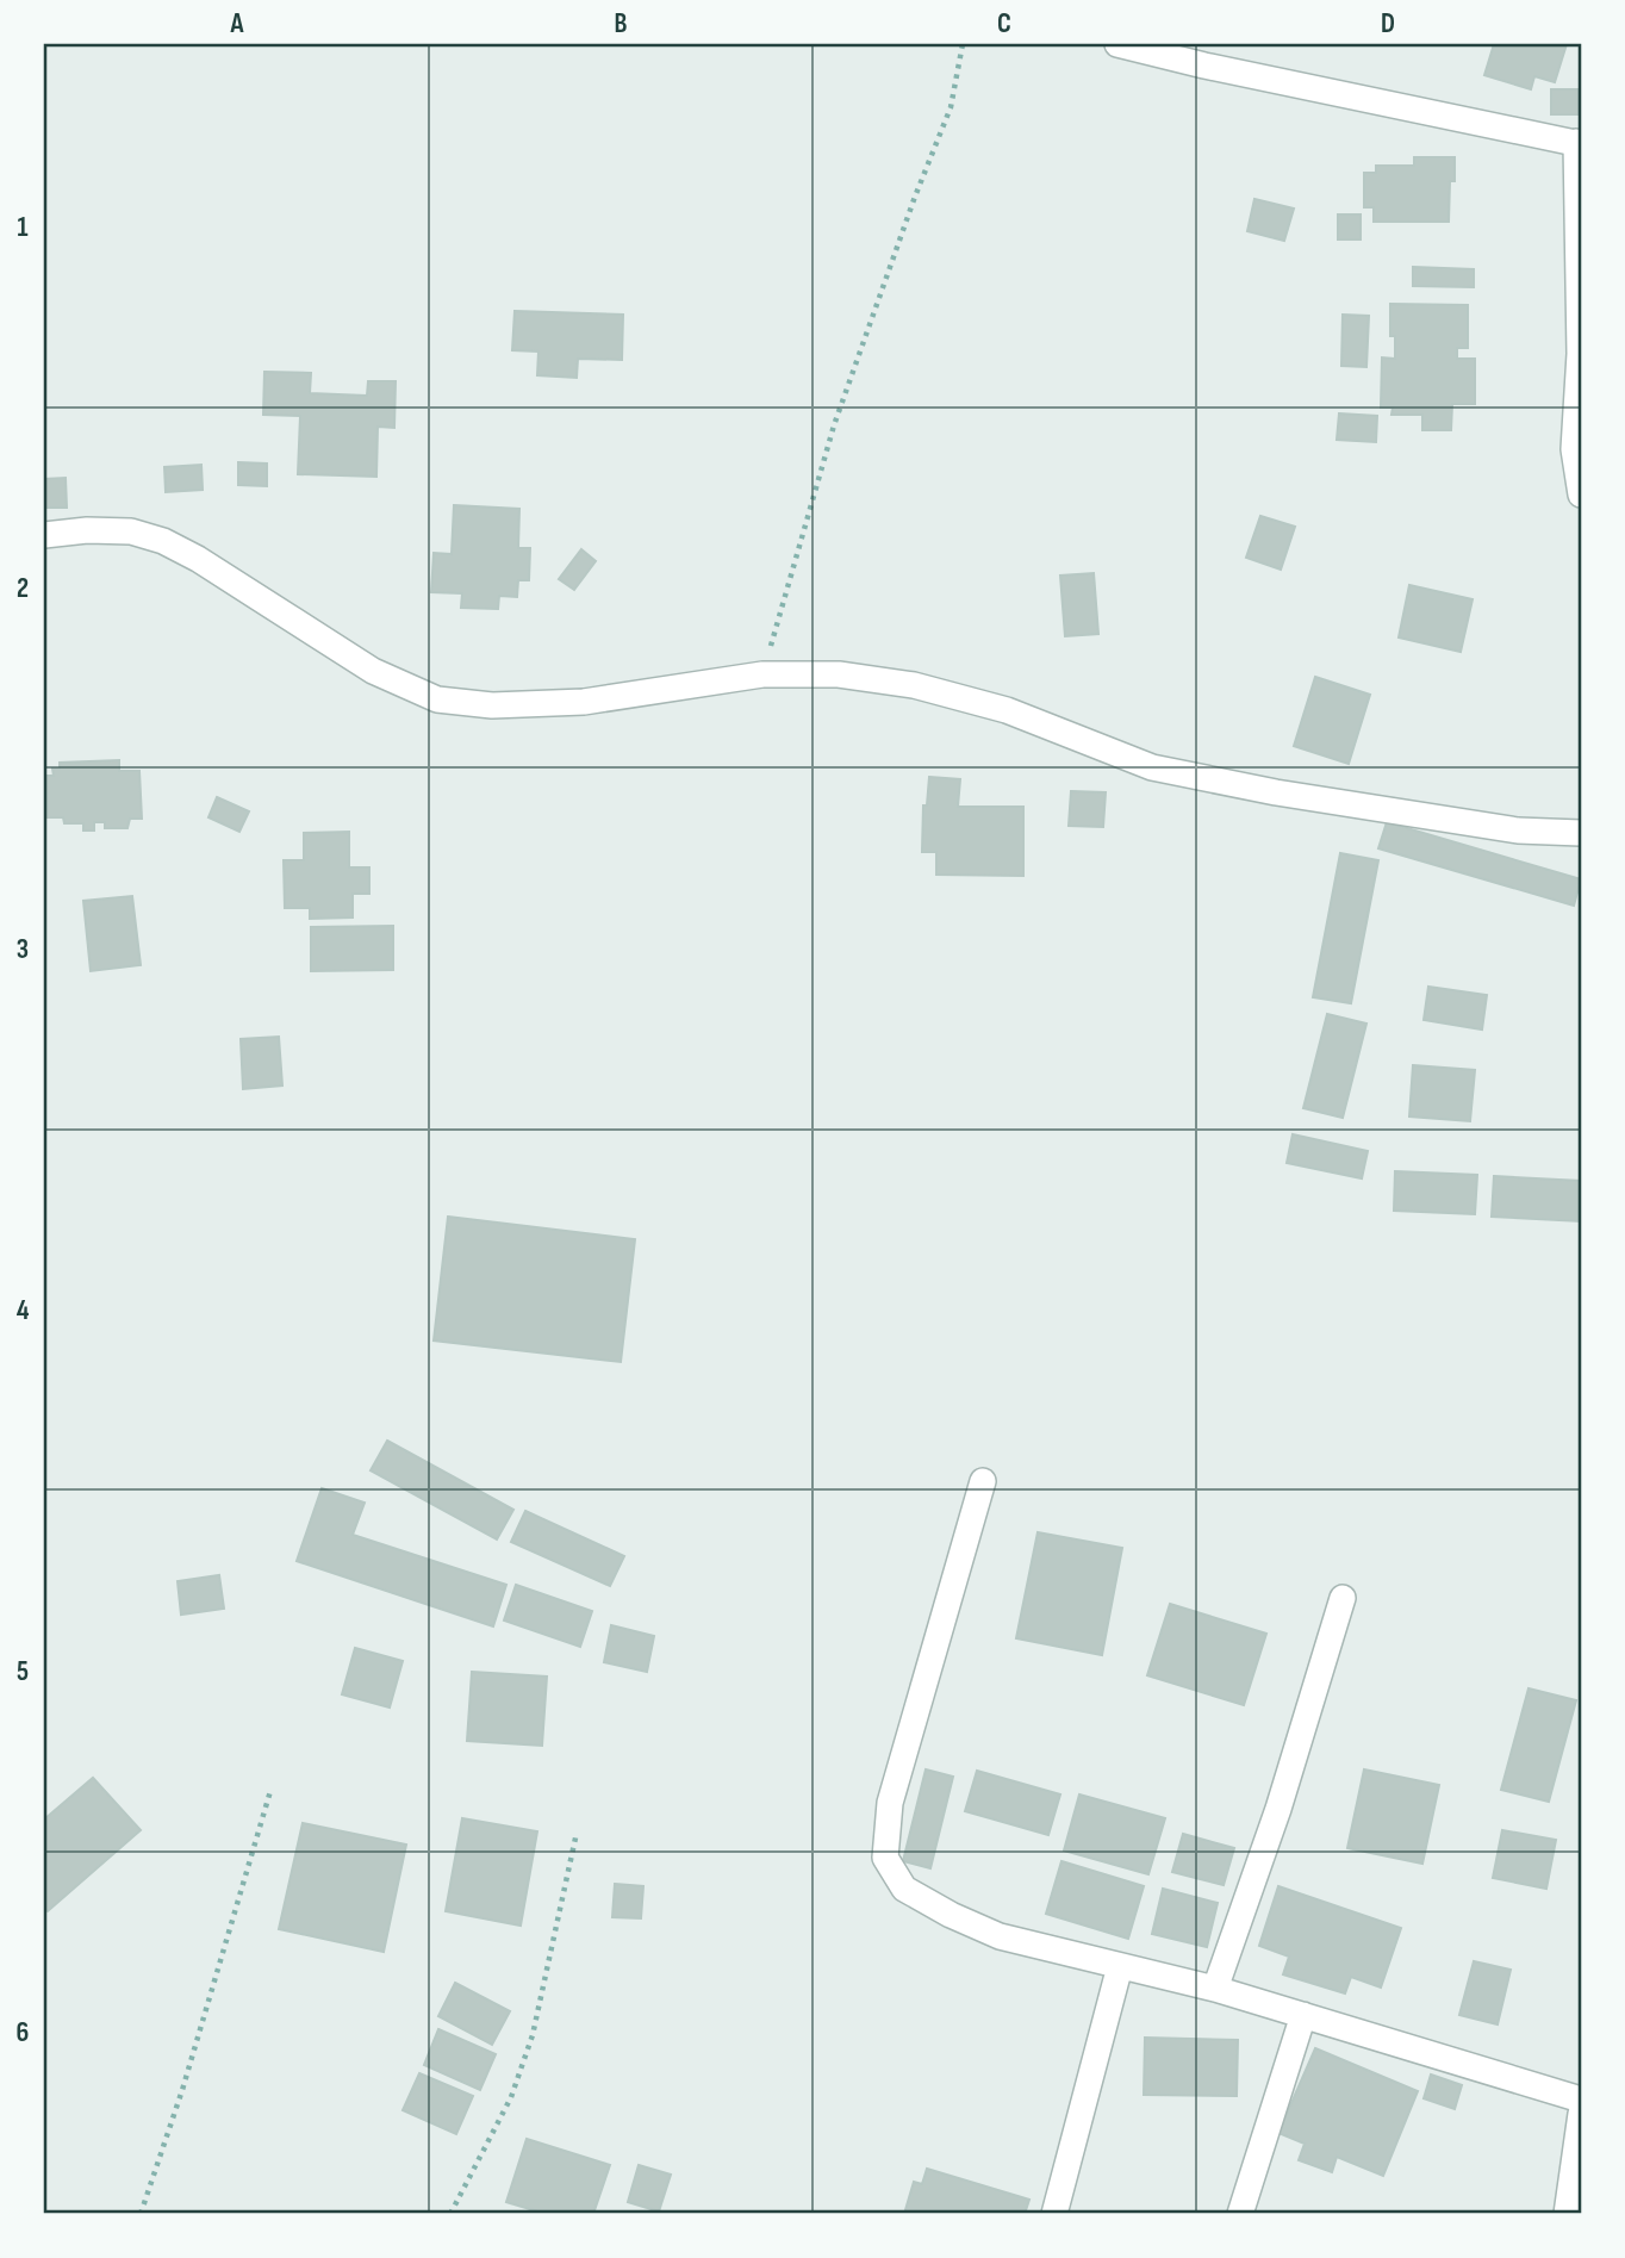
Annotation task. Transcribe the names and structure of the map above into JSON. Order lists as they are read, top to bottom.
{
  "grid": {
    "columns": [
      "A",
      "B",
      "C",
      "D"
    ],
    "rows": [
      "1",
      "2",
      "3",
      "4",
      "5",
      "6"
    ]
  }
}
